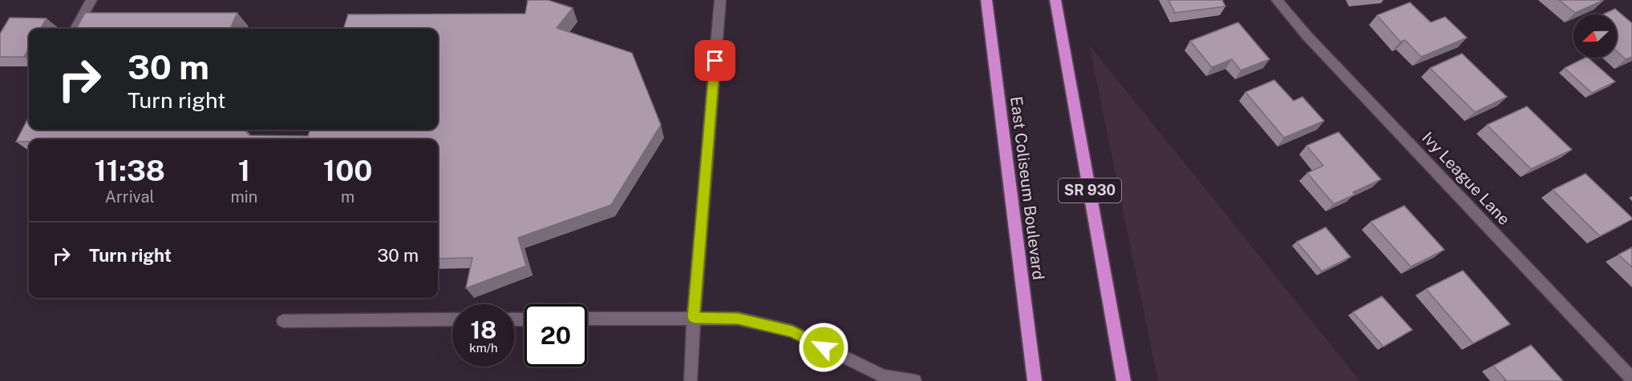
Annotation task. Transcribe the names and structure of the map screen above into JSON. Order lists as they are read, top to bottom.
{
  "streets": {
    "highway": ["East Coliseum Boulevard", "SR 930"],
    "street": ["Ivy League Lane"]
  },
  "north": "left",
  "page": {
    "turn": ["30 m", "Turn right"],
    "eta": [
      "11:38",
      "Arrival",
      "1",
      "min",
      "100",
      "m"
    ],
    "list": [
      {
        "name": "Turn right",
        "value": "30 m"
      }
    ],
    "speed": "18 km/h",
    "limit": "20"
  }
}
